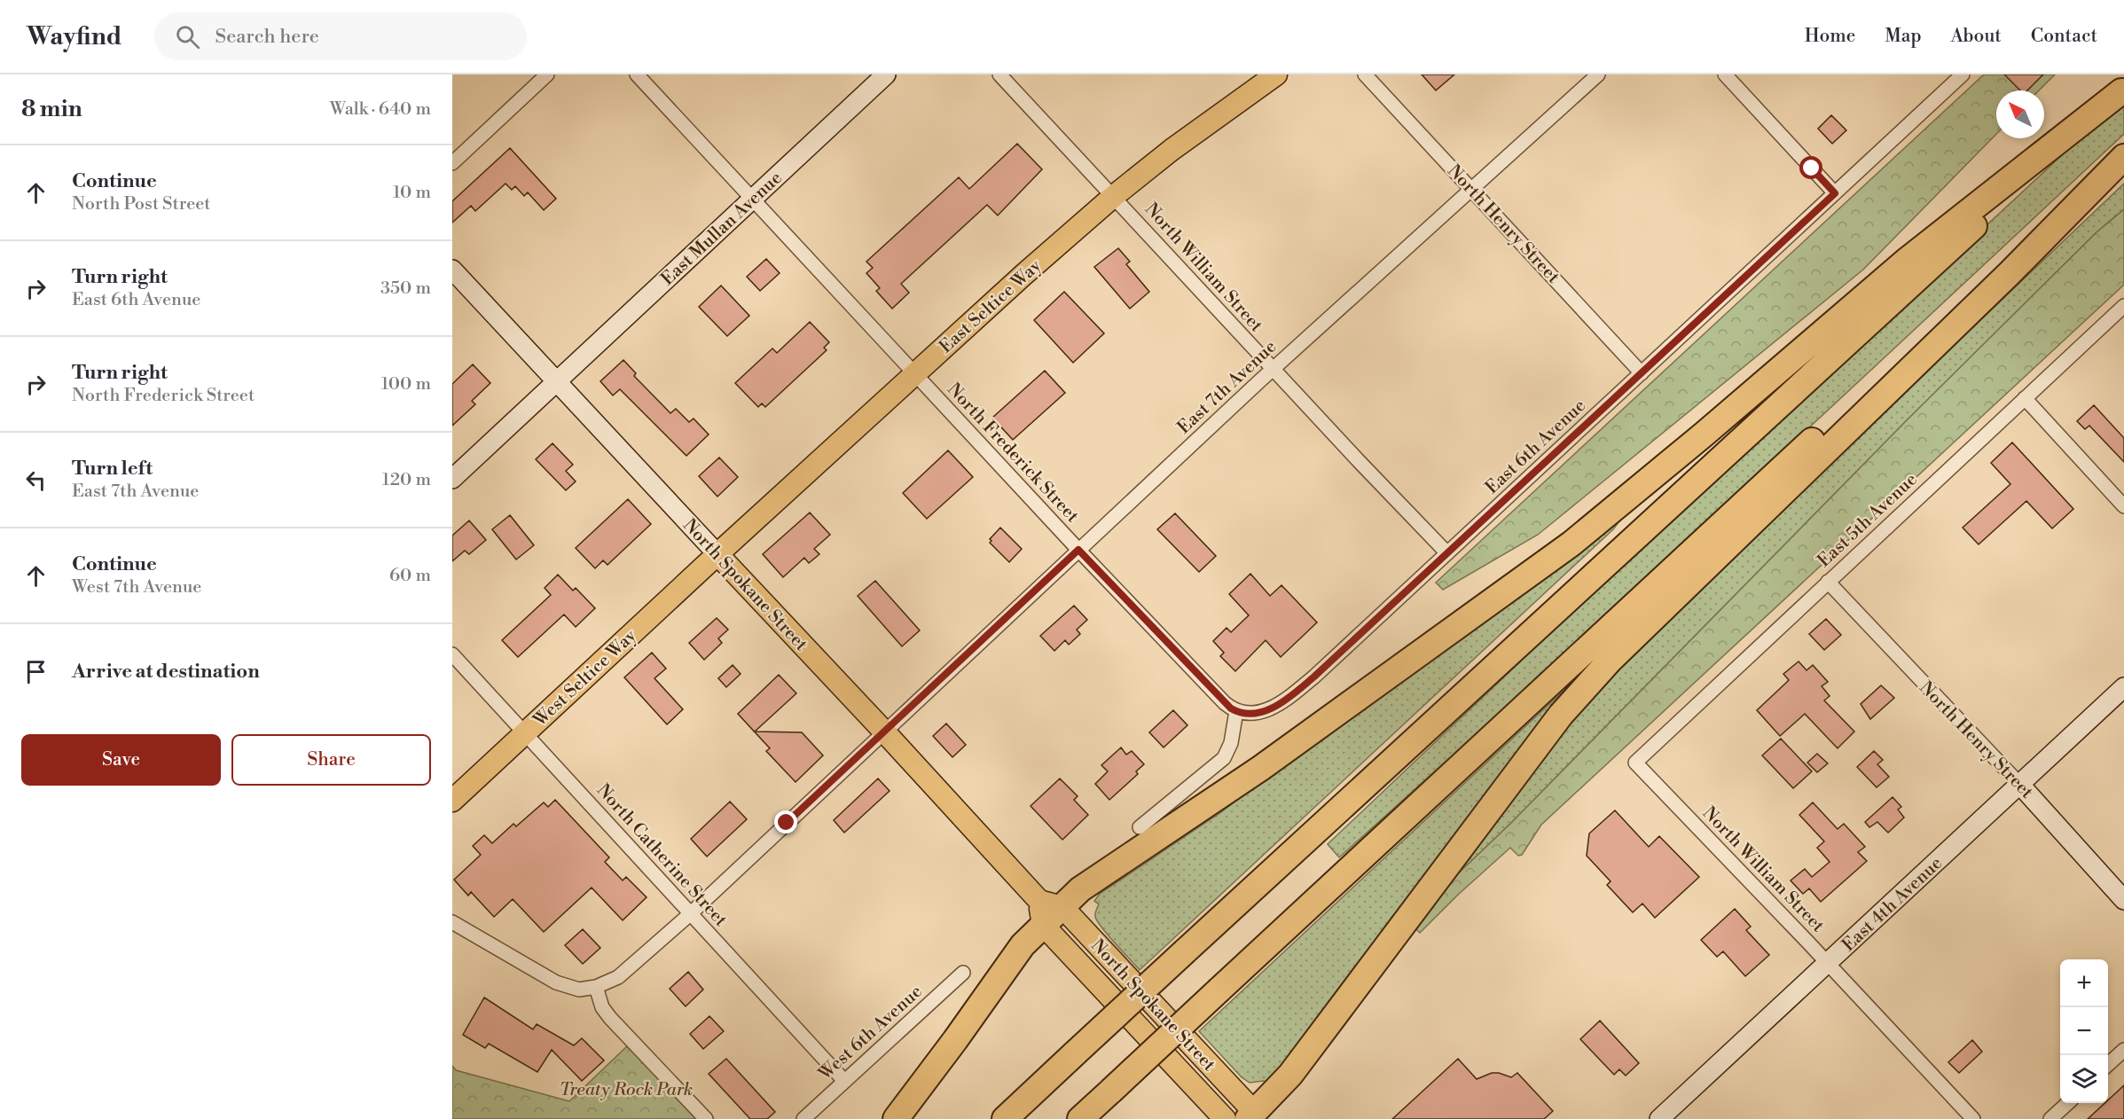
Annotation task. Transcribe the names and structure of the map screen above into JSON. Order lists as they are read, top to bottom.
{
  "streets": {
    "main road": ["East Seltice Way", "North Spokane Street", "West Seltice Way"],
    "street": [
      "North Henry Street",
      "East Mullan Avenue",
      "North William Street",
      "East 7th Avenue",
      "East 6th Avenue",
      "North Frederick Street",
      "East 5th Avenue",
      "North Catherine Street",
      "East 4th Avenue",
      "West 6th Avenue"
    ]
  },
  "crossings": [
    ["North Henry Street", "East 7th Avenue"],
    ["North Henry Street", "East 6th Avenue"],
    ["North Henry Street", "East 5th Avenue"],
    ["North Henry Street", "East 4th Avenue"],
    ["East Mullan Avenue", "North Frederick Street"],
    ["East Mullan Avenue", "North Spokane Street"],
    ["North William Street", "East Seltice Way"],
    ["North William Street", "East 7th Avenue"],
    ["North William Street", "East 6th Avenue"],
    ["North William Street", "East 5th Avenue"],
    ["North William Street", "East 4th Avenue"],
    ["East Seltice Way", "North Frederick Street"],
    ["East Seltice Way", "North Spokane Street"],
    ["East Seltice Way", "West Seltice Way"],
    ["East 7th Avenue", "North Frederick Street"],
    ["East 7th Avenue", "North Spokane Street"],
    ["East 7th Avenue", "North Catherine Street"],
    ["East 6th Avenue", "North Frederick Street"],
    ["North Spokane Street", "West Seltice Way"],
    ["West Seltice Way", "North Catherine Street"],
    ["North Catherine Street", "West 6th Avenue"]
  ],
  "parks": ["Treaty Rock Park"],
  "north": "top left",
  "page": {
    "header": "Wayfind",
    "search": "Search here",
    "nav": [
      "Home",
      "Map",
      "About",
      "Contact"
    ],
    "heading": ["8 min", "Walk · 640 m"],
    "list": [
      ["Continue", "North Post Street", "10 m"],
      ["Turn right", "East 6th Avenue", "350 m"],
      ["Turn right", "North Frederick Street", "100 m"],
      ["Turn left", "East 7th Avenue", "120 m"],
      ["Continue", "West 7th Avenue", "60 m"],
      "Arrive at destination"
    ],
    "buttons": ["Save", "Share"],
    "map_buttons": ["+", "−"]
  }
}
